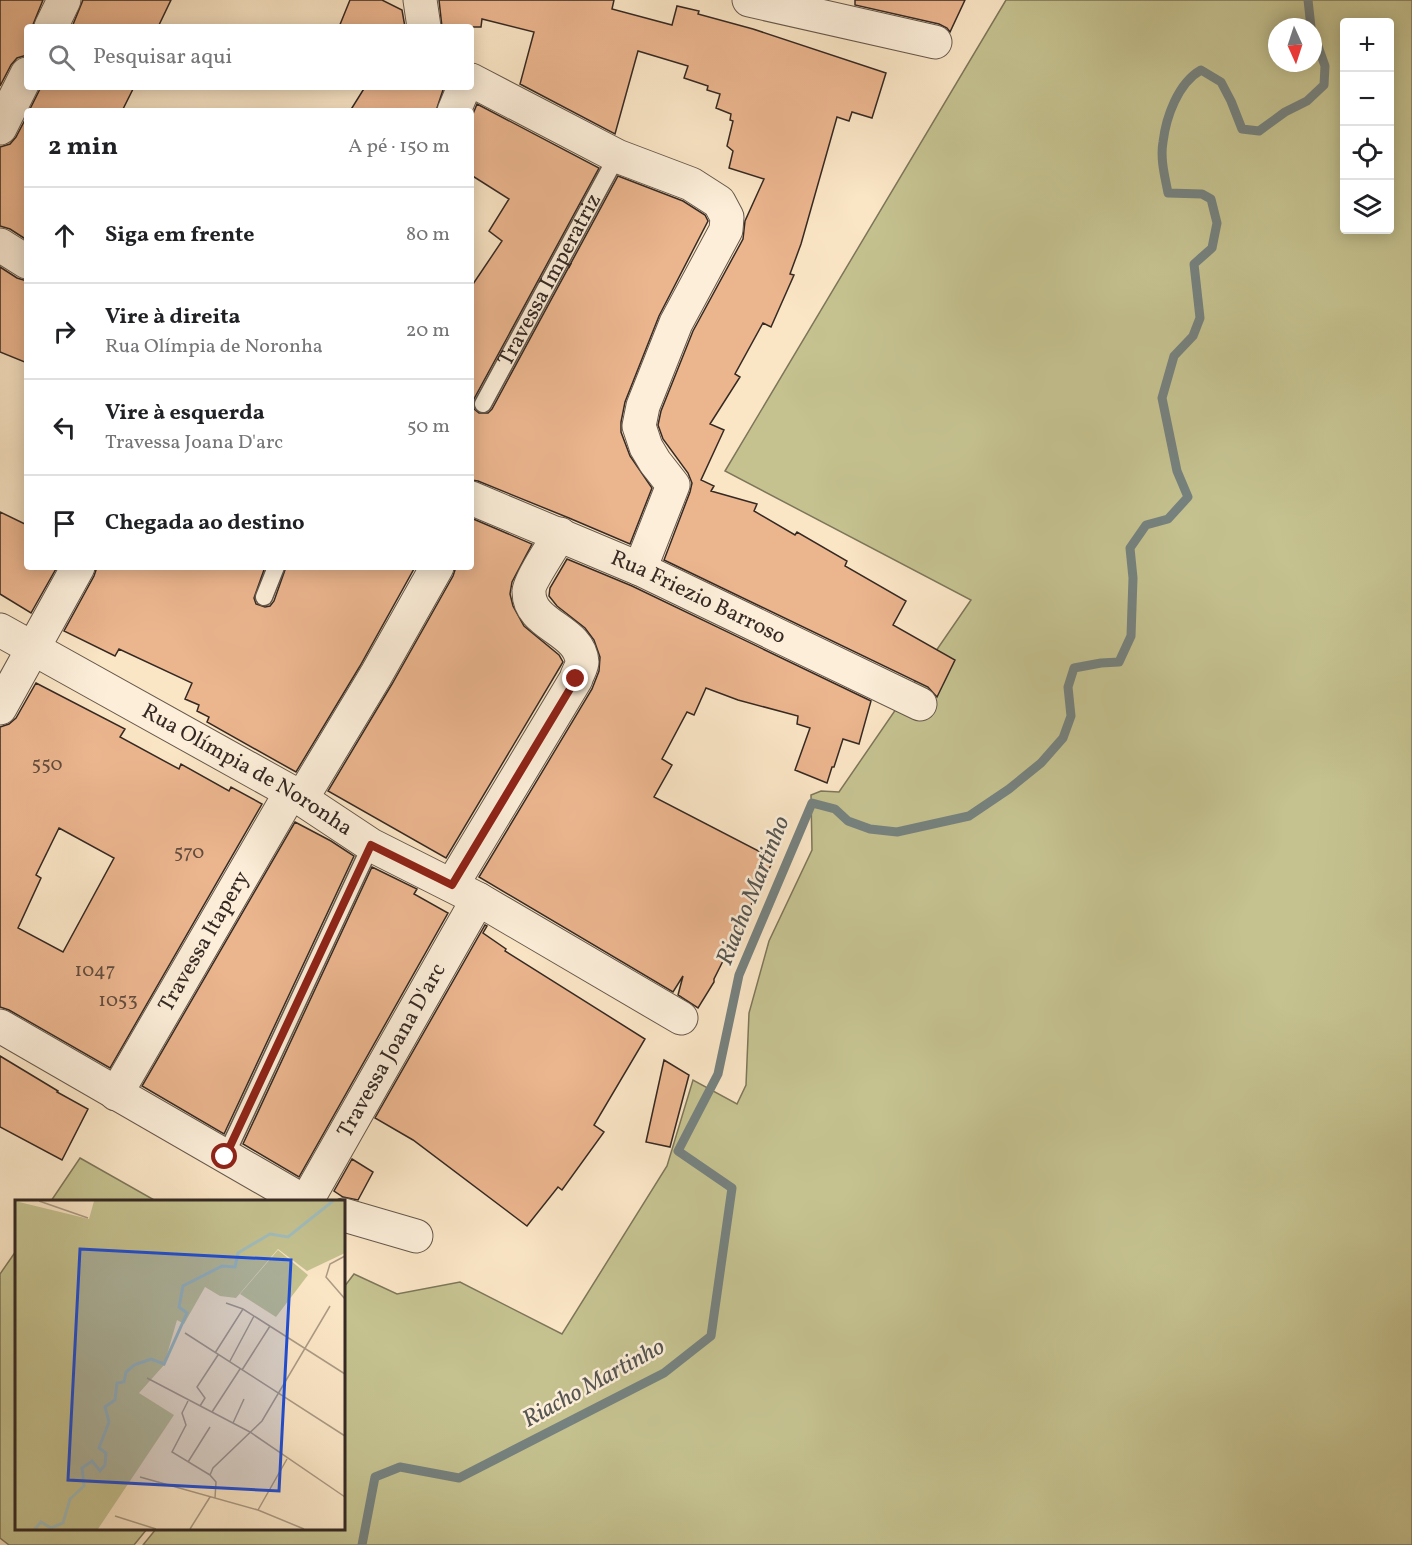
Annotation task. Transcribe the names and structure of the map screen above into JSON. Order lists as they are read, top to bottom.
{
  "streets": {
    "street": [
      "Rua Friezio Barroso",
      "Rua Olímpia de Noronha",
      "Travessa Itapery",
      "Travessa Joana D'arc"
    ],
    "lane": ["Travessa Imperatriz"]
  },
  "crossings": [
    ["Rua Friezio Barroso", "Travessa Joana D'arc"],
    ["Rua Olímpia de Noronha", "Travessa Itapery"],
    ["Rua Olímpia de Noronha", "Travessa Joana D'arc"]
  ],
  "water": ["Riacho Martinho"],
  "house_numbers": [
    "550",
    "570",
    "1047",
    "1053"
  ],
  "north": "bottom",
  "page": {
    "map_buttons": ["+", "−"],
    "search": "Pesquisar aqui",
    "heading": ["2 min", "A pé · 150 m"],
    "list": [
      ["Siga em frente", "80 m"],
      ["Vire à direita", "Rua Olímpia de Noronha", "20 m"],
      ["Vire à esquerda", "Travessa Joana D'arc", "50 m"],
      "Chegada ao destino"
    ]
  }
}
